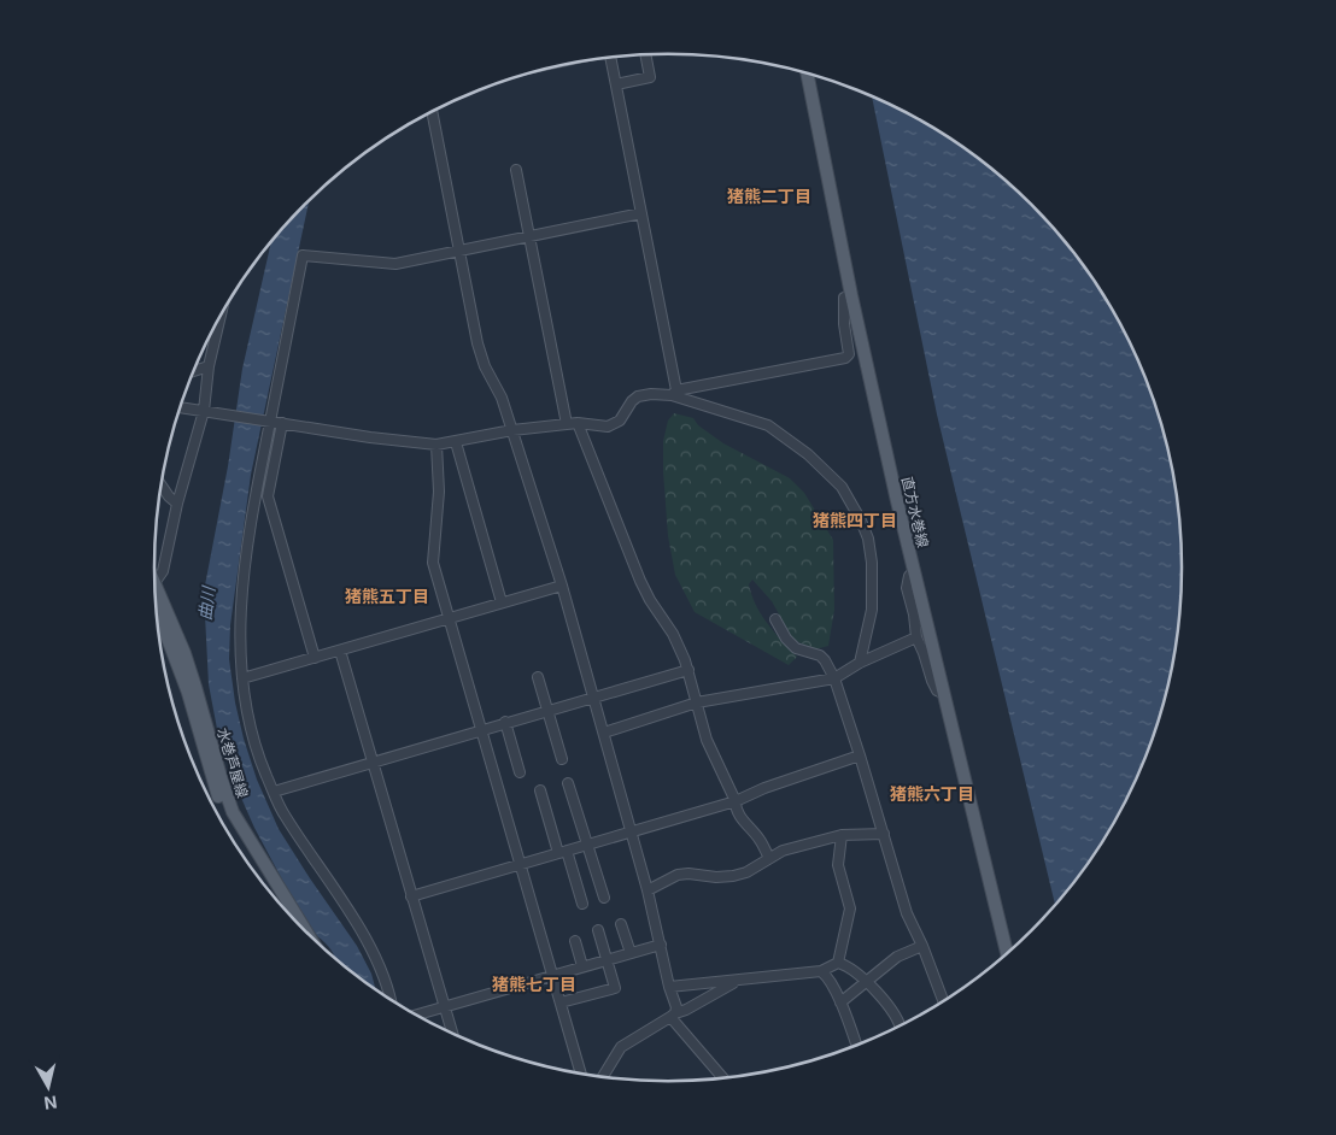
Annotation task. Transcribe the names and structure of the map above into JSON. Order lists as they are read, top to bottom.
{
  "streets": {
    "main road": ["直方水巻線", "水巻芦屋線"]
  },
  "districts": [
    "猪熊二丁目",
    "猪熊四丁目",
    "猪熊五丁目",
    "猪熊六丁目",
    "猪熊七丁目"
  ],
  "water": ["曲川"],
  "north": "bottom"
}
